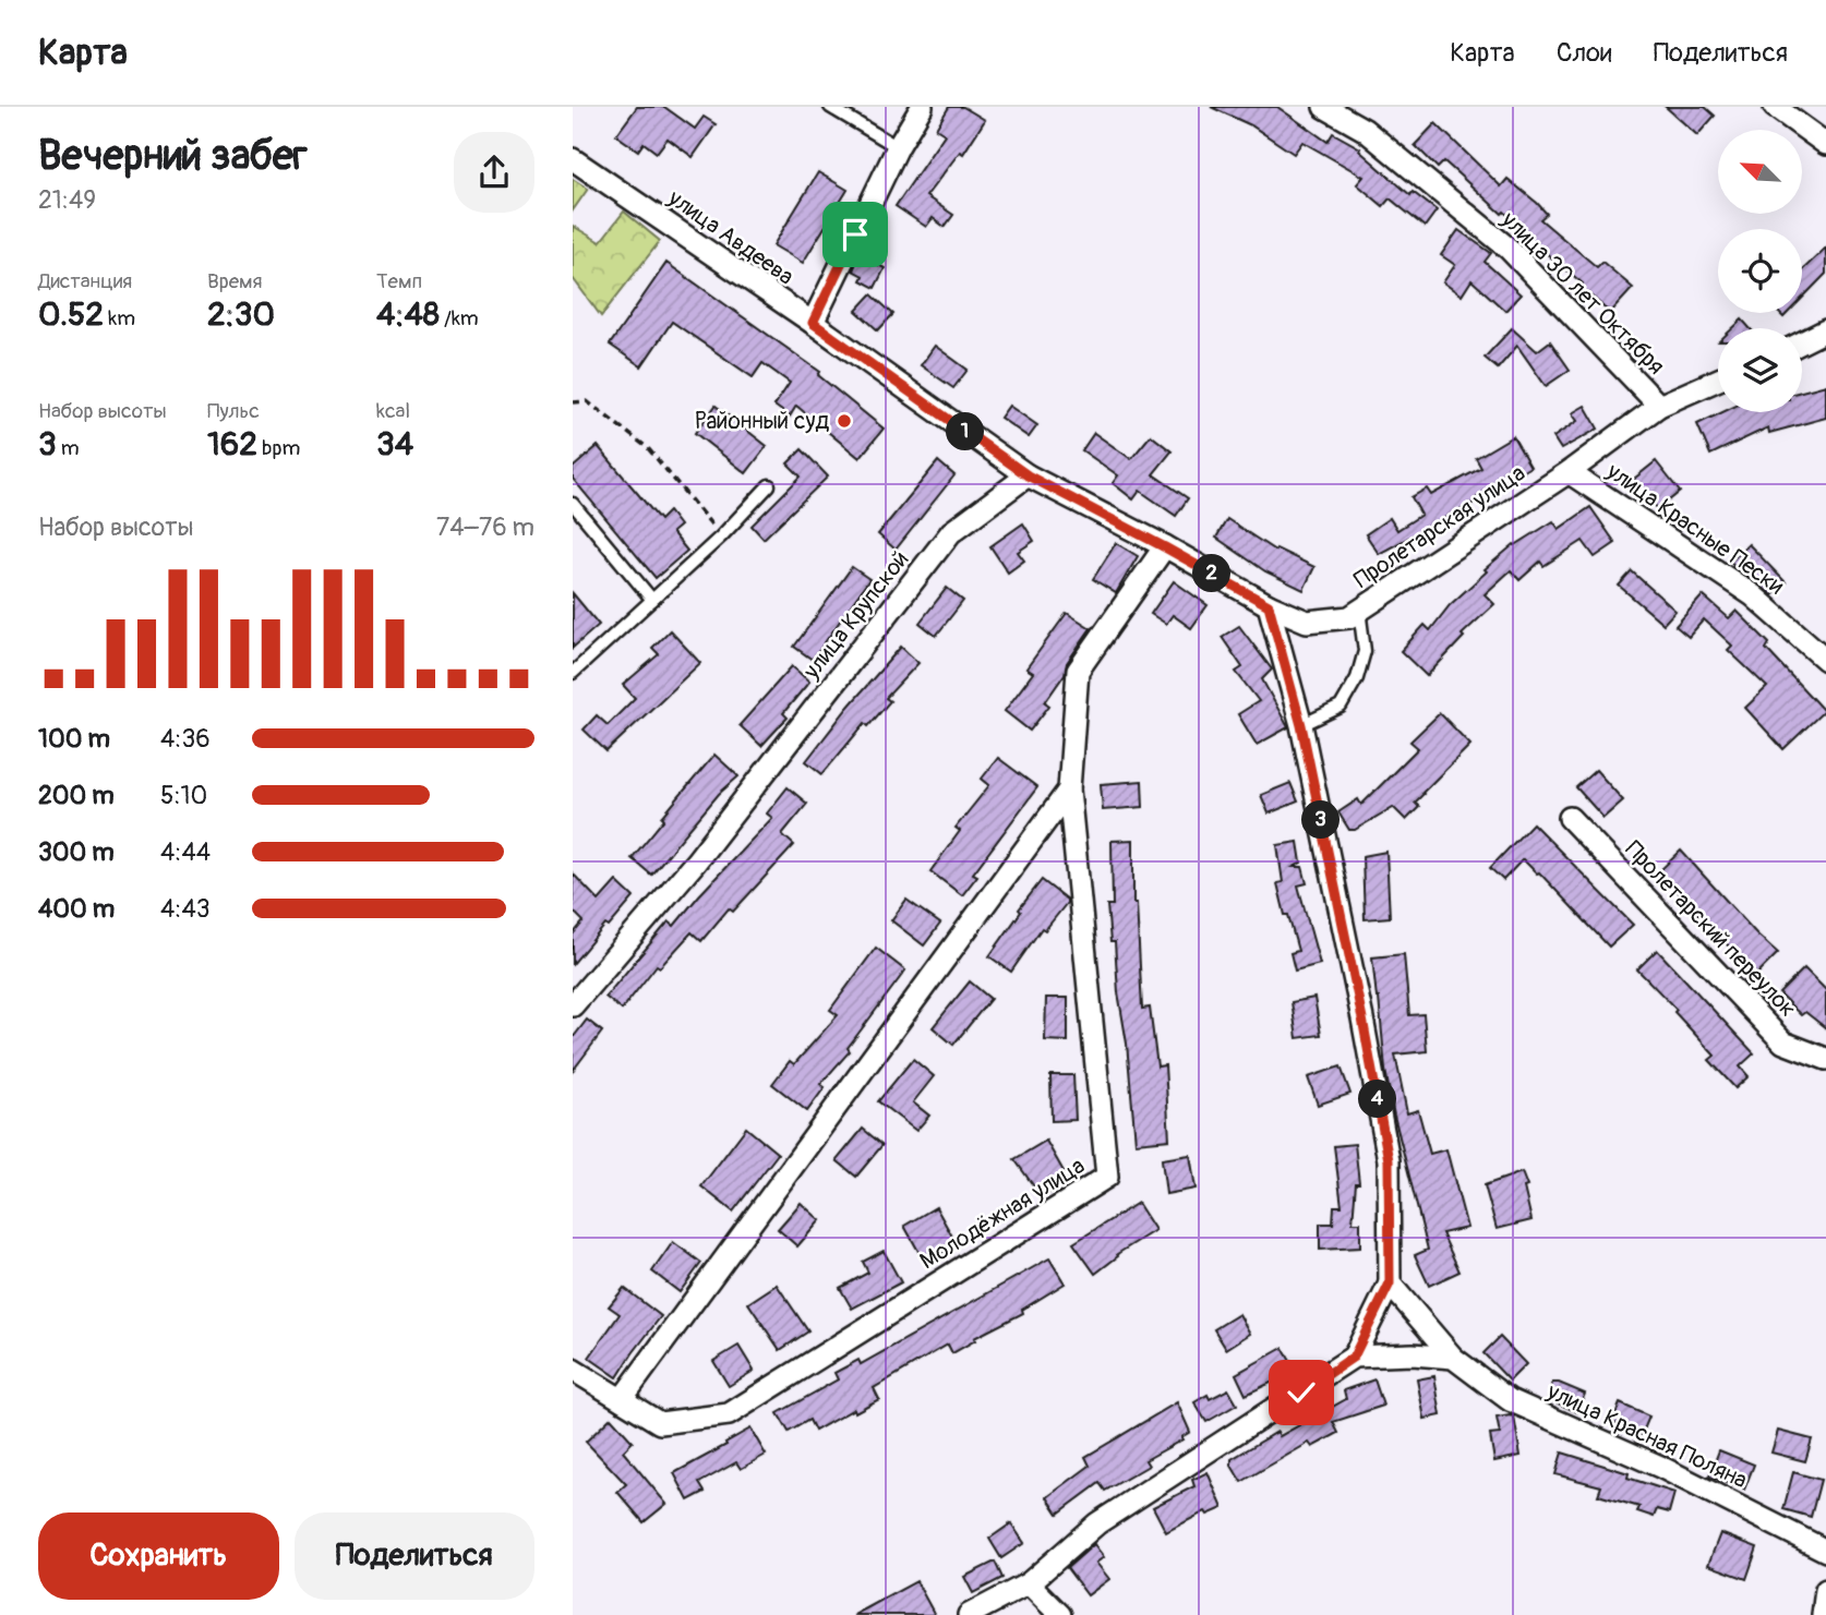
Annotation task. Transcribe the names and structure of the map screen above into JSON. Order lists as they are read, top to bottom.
{
  "streets": {
    "street": [
      "улица Авдеева",
      "улица 30 лет Октября",
      "Пролетарская улица",
      "улица Красные Пески",
      "улица Крупской",
      "Пролетарский переулок",
      "Молодёжная улица",
      "улица Красная Поляна"
    ]
  },
  "crossings": [
    ["улица 30 лет Октября", "Пролетарская улица"],
    ["Пролетарская улица", "улица Красные Пески"],
    ["Пролетарская улица", "улица Крупской"],
    ["Пролетарская улица", "Молодёжная улица"]
  ],
  "places": ["Районный суд"],
  "north": "top left",
  "page": {
    "header": "Карта",
    "nav": ["Карта", "Слои", "Поделиться"],
    "heading": ["Вечерний забег", "21:49"],
    "stats": [
      ["Дистанция", "0.52 km"],
      ["Время", "2:30"],
      ["Темп", "4:48 /km"],
      ["Набор высоты", "3 m"],
      ["Пульс", "162 bpm"],
      ["kcal", "34"]
    ],
    "pins": [
      "1",
      "2",
      "3",
      "4"
    ],
    "chart": ["Набор высоты", "74–76 m"],
    "list": [
      {
        "name": "100 m",
        "note": "4:36"
      },
      {
        "name": "200 m",
        "note": "5:10"
      },
      {
        "name": "300 m",
        "note": "4:44"
      },
      {
        "name": "400 m",
        "note": "4:43"
      }
    ],
    "buttons": ["Сохранить", "Поделиться"]
  }
}
